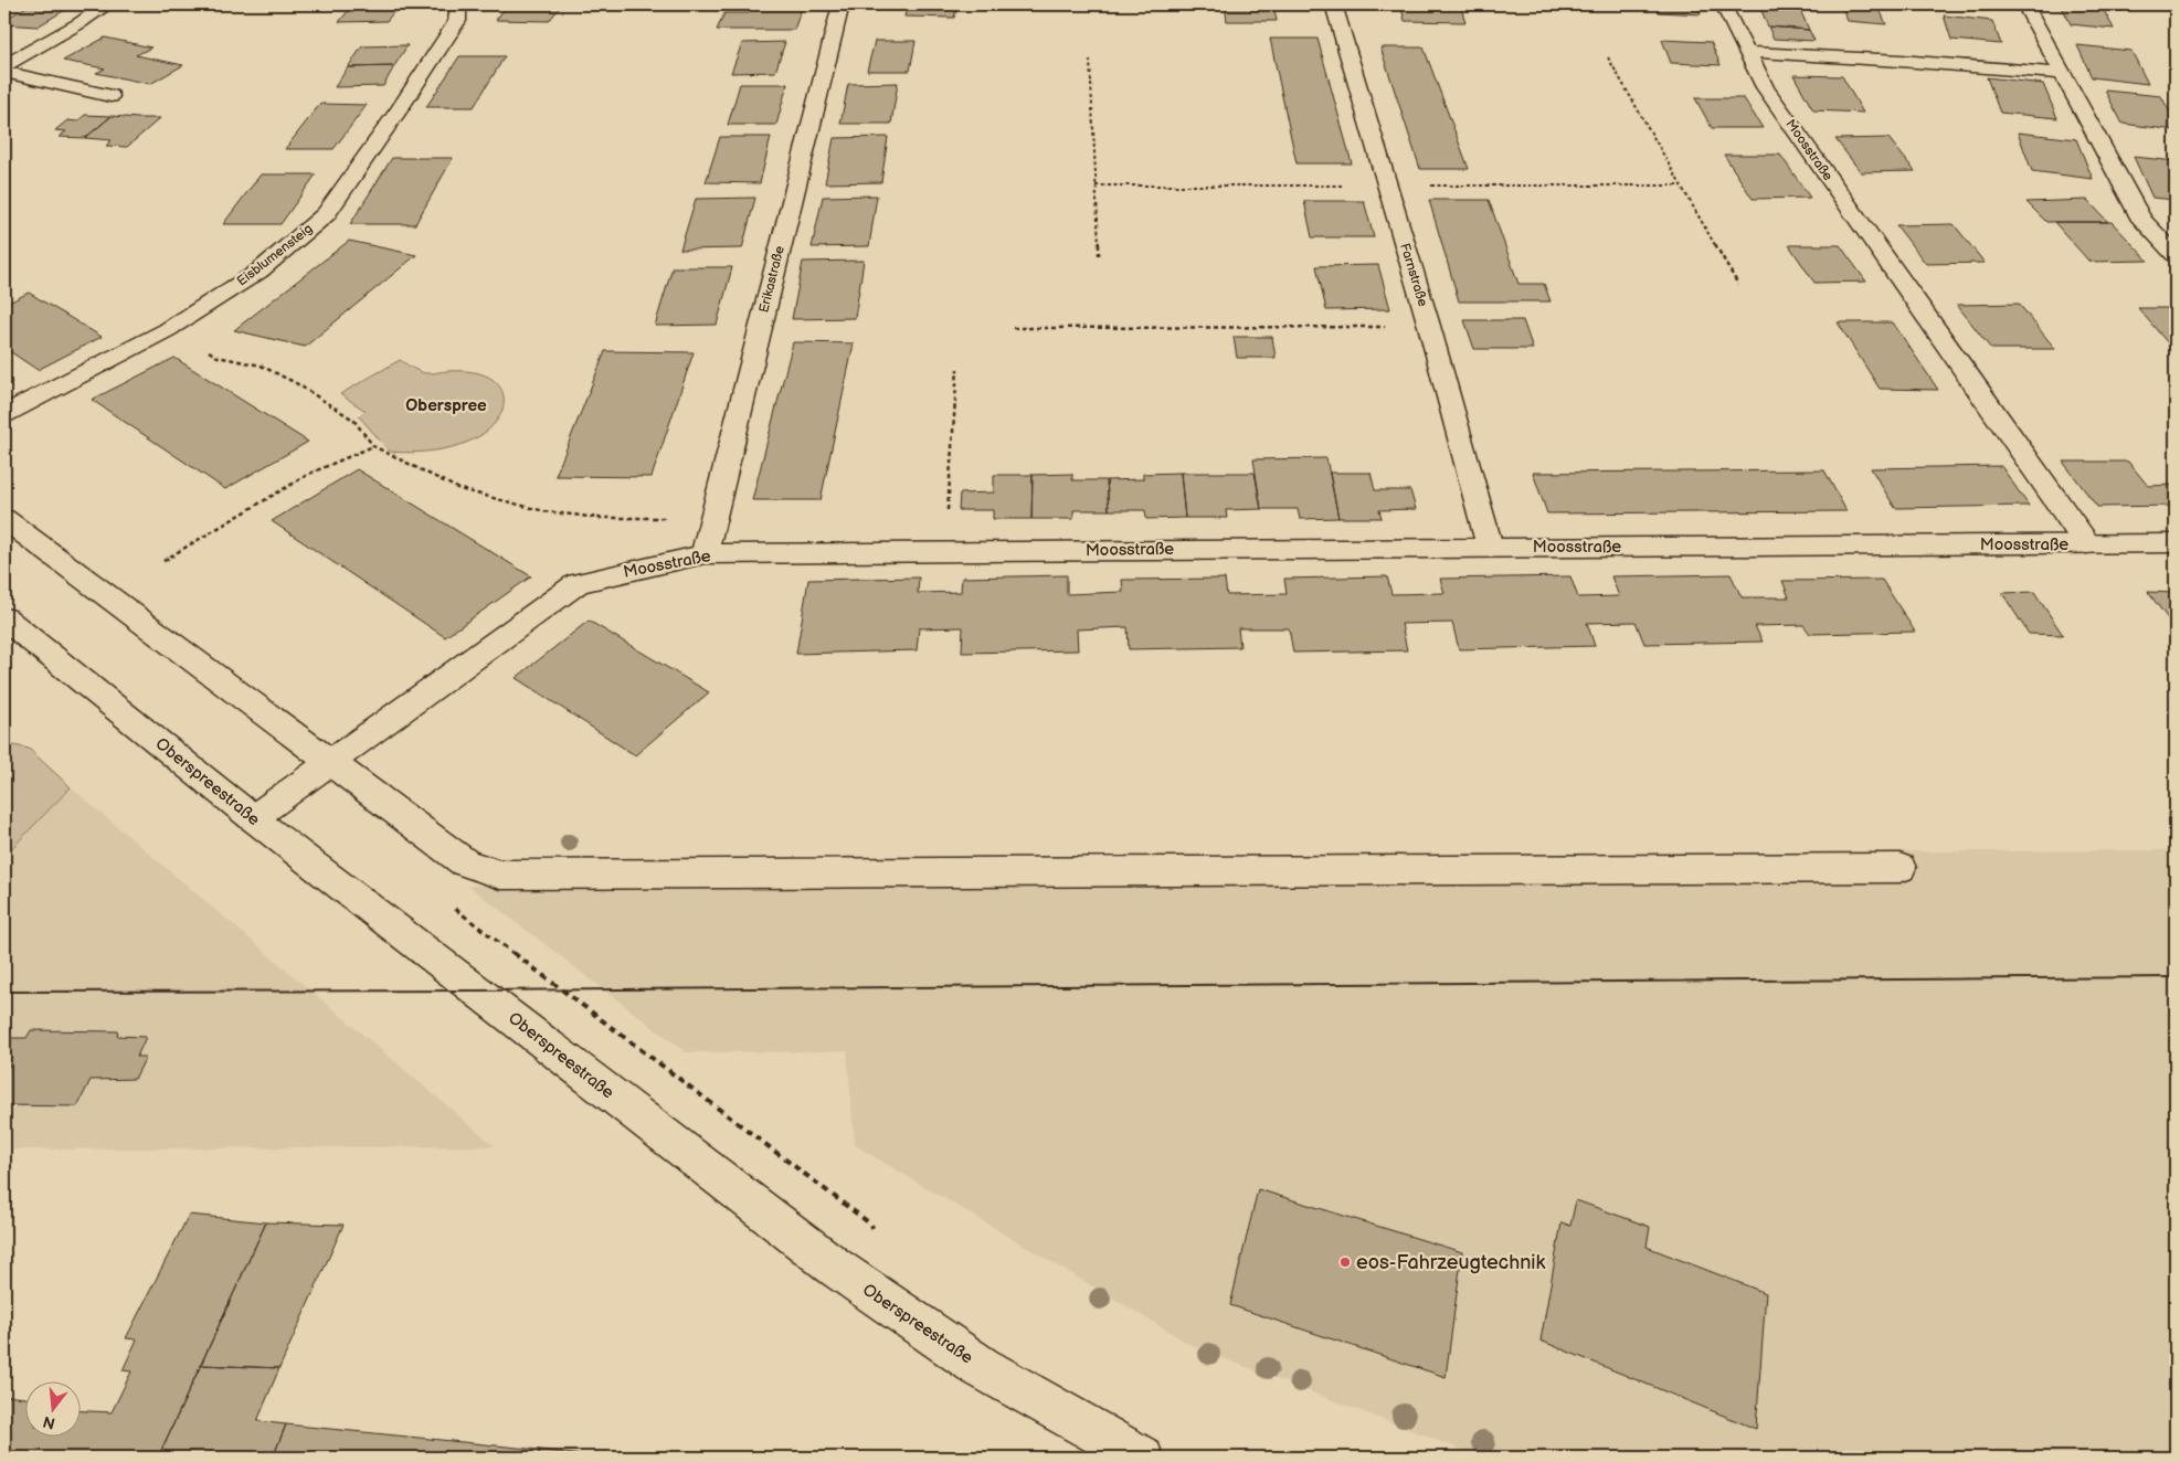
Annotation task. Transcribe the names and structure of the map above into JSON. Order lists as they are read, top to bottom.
{
  "streets": {
    "street": [
      "Moosstraße",
      "Eisblumensteig",
      "Farnstraße",
      "Erikastraße",
      "Oberspreestraße"
    ]
  },
  "crossings": [
    ["Moosstraße", "Farnstraße"],
    ["Moosstraße", "Erikastraße"],
    ["Moosstraße", "Oberspreestraße"]
  ],
  "districts": ["Oberspree"],
  "places": ["eos-Fahrzeugtechnik"],
  "north": "bottom"
}
